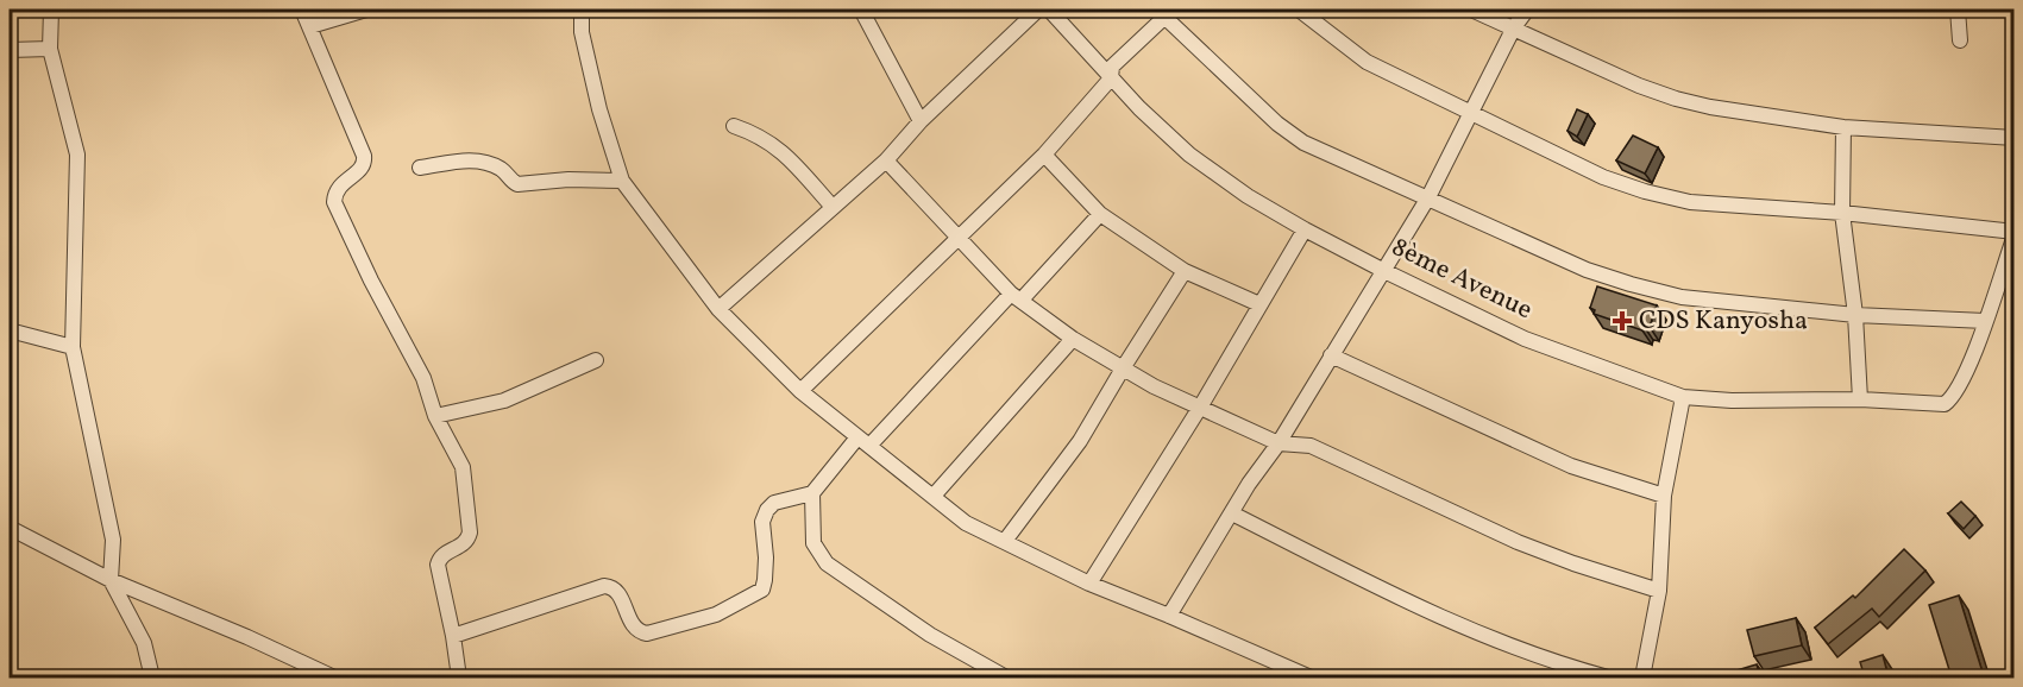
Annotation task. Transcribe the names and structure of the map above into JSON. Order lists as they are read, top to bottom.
{
  "streets": {
    "street": ["8ème Avenue"]
  },
  "places": {
    "health": ["CDS Kanyosha"]
  }
}
